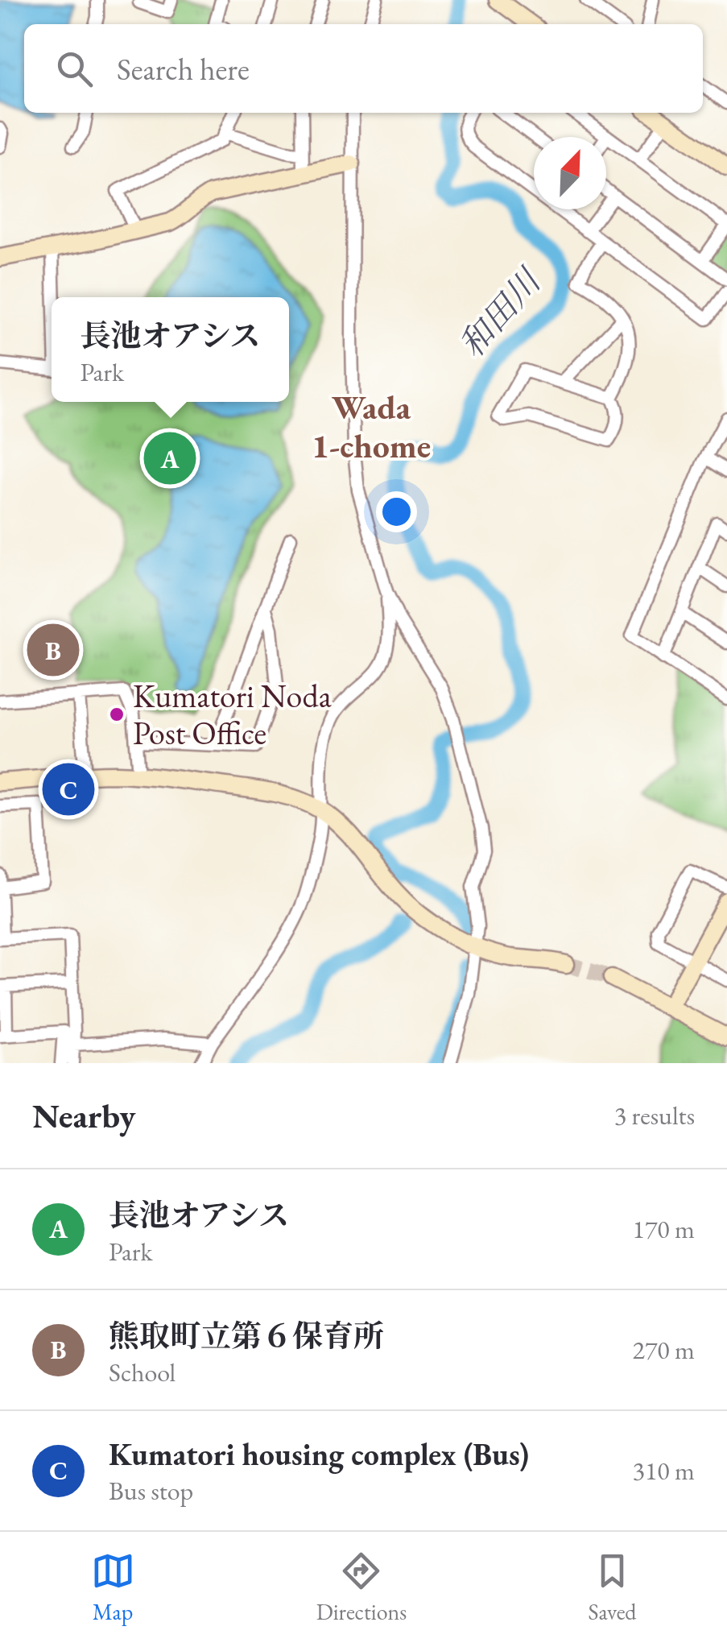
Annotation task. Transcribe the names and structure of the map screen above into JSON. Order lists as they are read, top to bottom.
{
  "districts": ["Wada 1-chome"],
  "water": ["和田川"],
  "places": ["Kumatori Noda Post Office"],
  "north": "top right",
  "page": {
    "search": "Search here",
    "popup": ["長池オアシス", "Park"],
    "pins": ["A", "B", "C"],
    "heading": ["Nearby", "3 results"],
    "list": [
      {
        "mark": "A",
        "name": "長池オアシス",
        "note": "Park",
        "value": "170 m"
      },
      {
        "mark": "B",
        "name": "熊取町立第６保育所",
        "note": "School",
        "value": "270 m"
      },
      {
        "mark": "C",
        "name": "Kumatori housing complex (Bus)",
        "note": "Bus stop",
        "value": "310 m"
      }
    ],
    "nav": ["Map", "Directions", "Saved"]
  }
}
